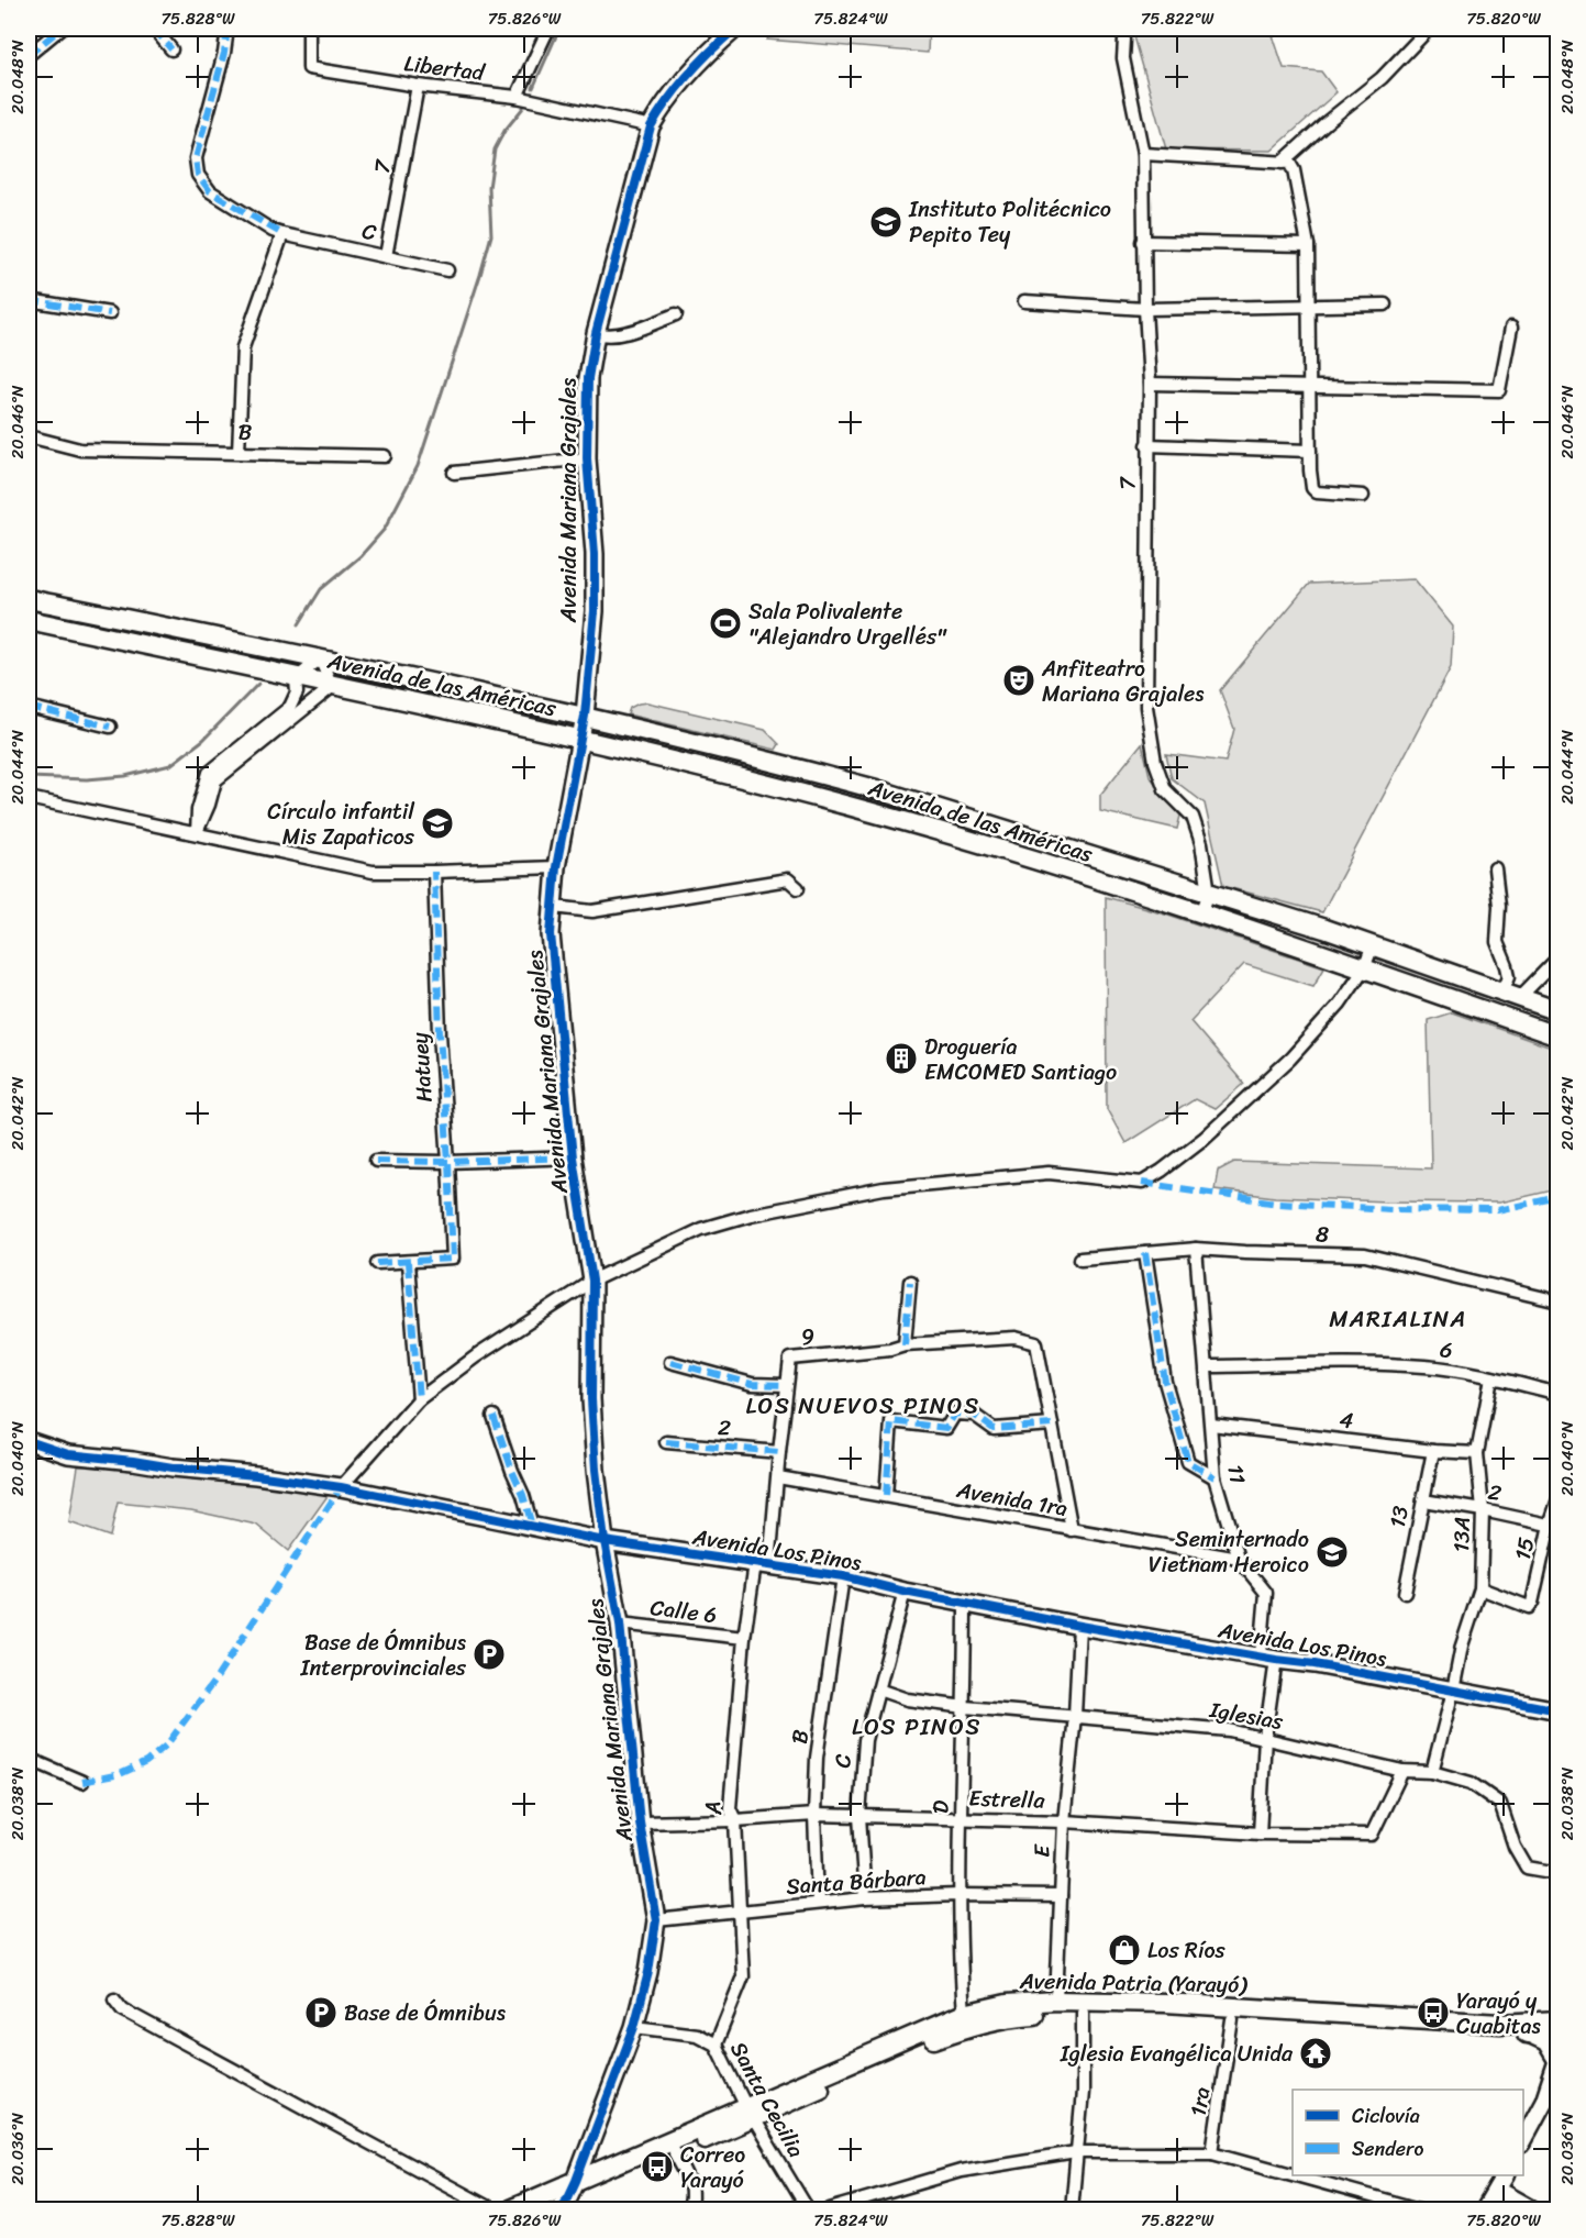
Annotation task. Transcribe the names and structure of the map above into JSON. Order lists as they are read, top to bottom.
{
  "streets": {
    "main road": ["Avenida de las Américas", "Avenida Patria (Yarayó)"],
    "street": [
      "Libertad",
      "7",
      "C",
      "B",
      "Avenida Mariana Grajales",
      "Hatuey",
      "8",
      "9",
      "6",
      "4",
      "2",
      "11",
      "Avenida 1ra",
      "13",
      "13A",
      "15",
      "Avenida Los Pinos",
      "Calle 6",
      "Iglesias",
      "Estrella",
      "D",
      "A",
      "E",
      "Santa Bárbara",
      "Santa Cecilia",
      "1ra"
    ]
  },
  "crossings": [
    ["Libertad", "7"],
    ["Libertad", "Avenida Mariana Grajales"],
    ["7", "C"],
    ["7", "Avenida de las Américas"],
    ["C", "Avenida Los Pinos"],
    ["C", "Iglesias"],
    ["C", "Estrella"],
    ["C", "Santa Bárbara"],
    ["B", "Avenida Los Pinos"],
    ["B", "Estrella"],
    ["B", "Santa Bárbara"],
    ["Avenida Mariana Grajales", "Avenida de las Américas"],
    ["Avenida Mariana Grajales", "Avenida Los Pinos"],
    ["Avenida Mariana Grajales", "Calle 6"],
    ["Avenida Mariana Grajales", "Estrella"],
    ["Avenida Mariana Grajales", "Santa Bárbara"],
    ["Avenida Mariana Grajales", "Avenida Patria (Yarayó)"],
    ["Avenida Mariana Grajales", "Santa Cecilia"],
    ["8", "11"],
    ["9", "2"],
    ["9", "Avenida 1ra"],
    ["9", "Avenida Los Pinos"],
    ["9", "A"],
    ["6", "11"],
    ["6", "13A"],
    ["4", "11"],
    ["4", "13"],
    ["4", "13A"],
    ["2", "13"],
    ["2", "13A"],
    ["2", "15"],
    ["11", "Avenida 1ra"],
    ["11", "Avenida Los Pinos"],
    ["11", "Iglesias"],
    ["11", "Estrella"],
    ["13A", "15"],
    ["13A", "Avenida Los Pinos"],
    ["Avenida Los Pinos", "D"],
    ["Avenida Los Pinos", "A"],
    ["Avenida Los Pinos", "E"],
    ["Calle 6", "A"],
    ["Iglesias", "Estrella"],
    ["Iglesias", "D"],
    ["Iglesias", "E"],
    ["Estrella", "D"],
    ["Estrella", "A"],
    ["Estrella", "E"],
    ["D", "Santa Bárbara"],
    ["D", "Avenida Patria (Yarayó)"],
    ["A", "Santa Bárbara"],
    ["A", "Santa Cecilia"],
    ["E", "Santa Bárbara"],
    ["E", "Avenida Patria (Yarayó)"],
    ["Avenida Patria (Yarayó)", "Santa Cecilia"],
    ["Avenida Patria (Yarayó)", "1ra"]
  ],
  "districts": ["MARIALINA", "LOS NUEVOS PINOS", "LOS PINOS"],
  "places": {
    "school or university": ["Instituto Politécnico Pepito Tey", "Círculo infantil Mis Zapaticos", "Seminternado Vietnam Heroico"],
    "sports": ["Sala Polivalente \"Alejandro Urgellés\""],
    "theatre": ["Anfiteatro Mariana Grajales"],
    "building": ["Droguería EMCOMED Santiago"],
    "parking": ["Base de Ómnibus Interprovinciales", "Base de Ómnibus"],
    "shop": ["Los Ríos"],
    "bus stop": ["Yarayó y Cuabitas", "Correo Yarayó"],
    "temple": ["Iglesia Evangélica Unida"]
  },
  "legend": ["Ciclovía", "Sendero"],
  "coordinates": [
    "75.828°W",
    "75.826°W",
    "75.824°W",
    "75.822°W",
    "75.820°W",
    "20.048°N",
    "20.046°N",
    "20.044°N",
    "20.042°N",
    "20.040°N",
    "20.038°N",
    "20.036°N"
  ]
}
